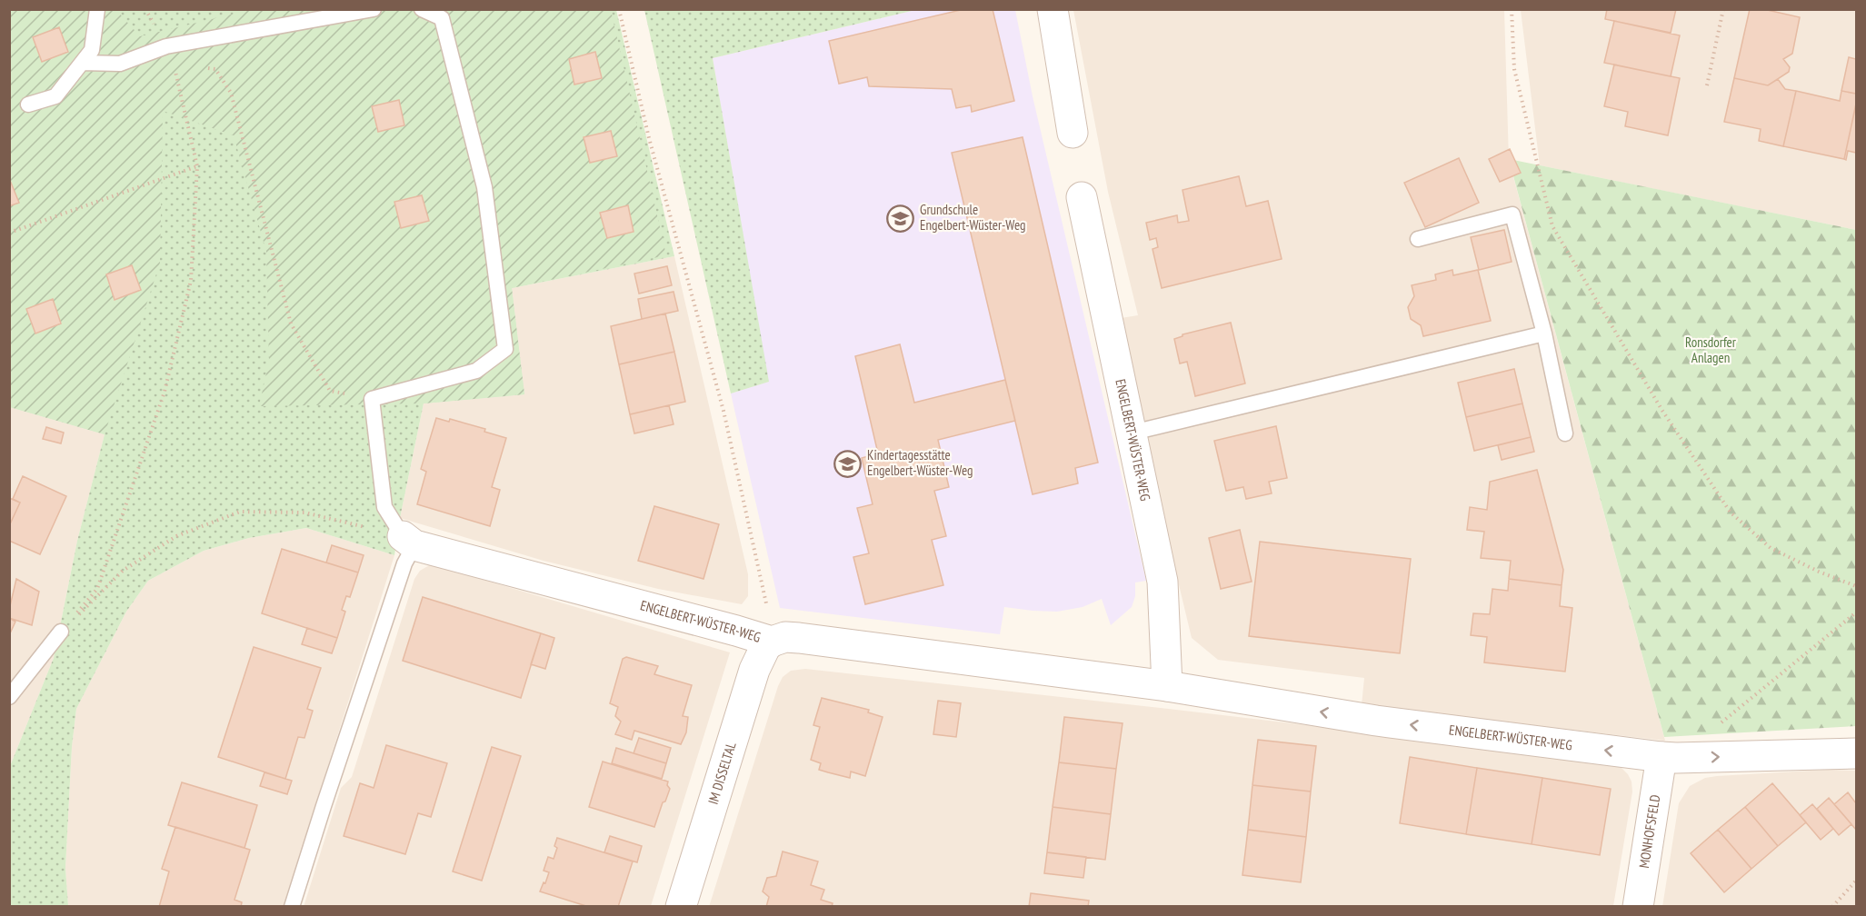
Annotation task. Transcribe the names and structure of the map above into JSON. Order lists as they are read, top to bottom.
{
  "streets": {
    "street": ["ENGELBERT-WÜSTER-WEG", "IM DISSELTAL", "MONHOFSFELD"]
  },
  "crossings": [
    ["ENGELBERT-WÜSTER-WEG", "IM DISSELTAL"],
    ["ENGELBERT-WÜSTER-WEG", "MONHOFSFELD"]
  ],
  "parks": ["Ronsdorfer Anlagen"],
  "places": {
    "school or university": ["Grundschule Engelbert-Wüster-Weg", "Kindertagesstätte Engelbert-Wüster-Weg"]
  }
}
